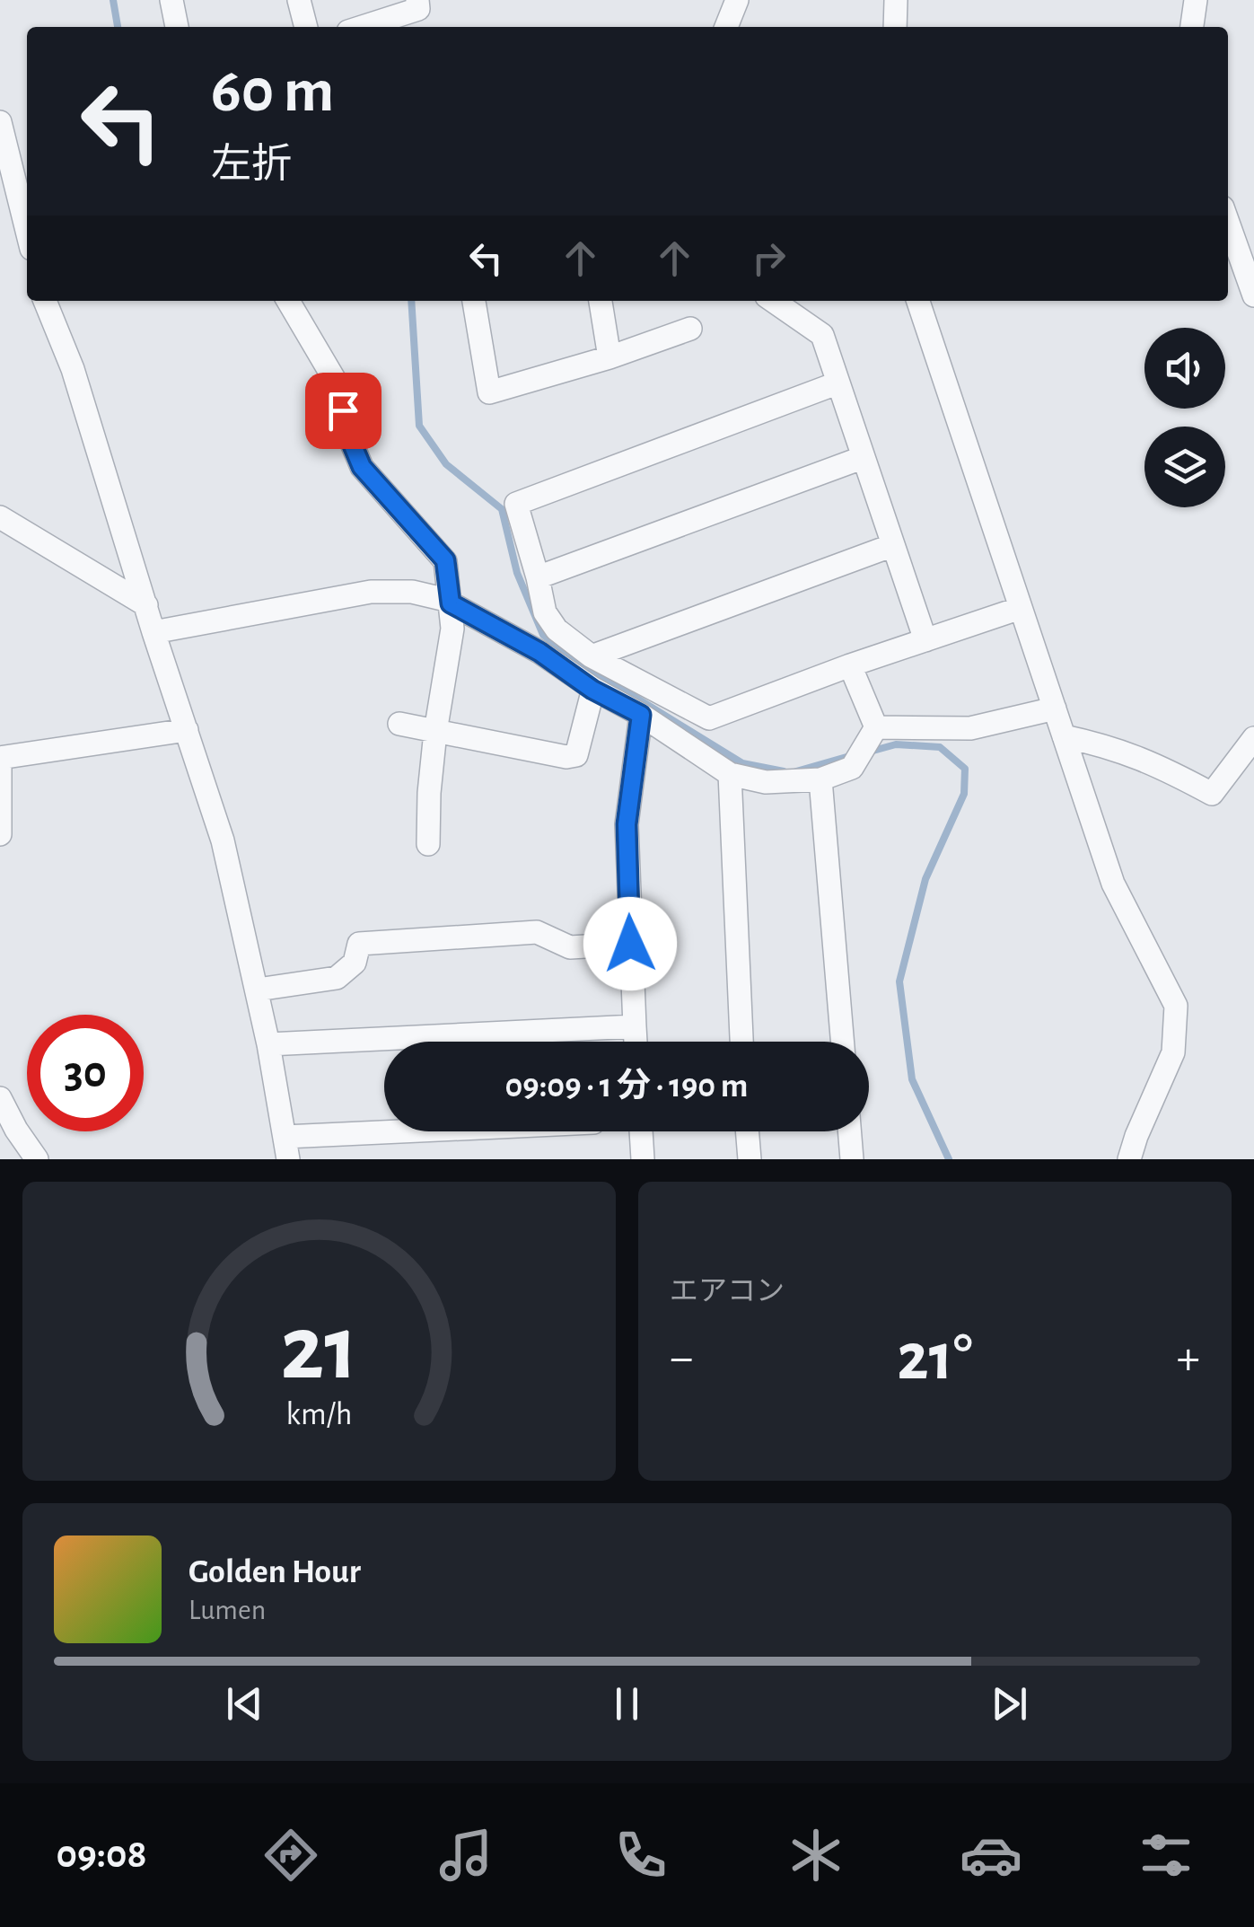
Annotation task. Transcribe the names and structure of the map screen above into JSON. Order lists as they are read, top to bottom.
{
  "page": {
    "turn": ["60 m", "左折"],
    "limit": "30",
    "trip": "09:09 · 1 分 · 190 m",
    "tile": "エアコン",
    "heat": ["−", "21°", "+"],
    "song": ["Golden Hour", "Lumen"],
    "tabs": "09:08",
    "gauge": ["21", "km/h"]
  }
}
